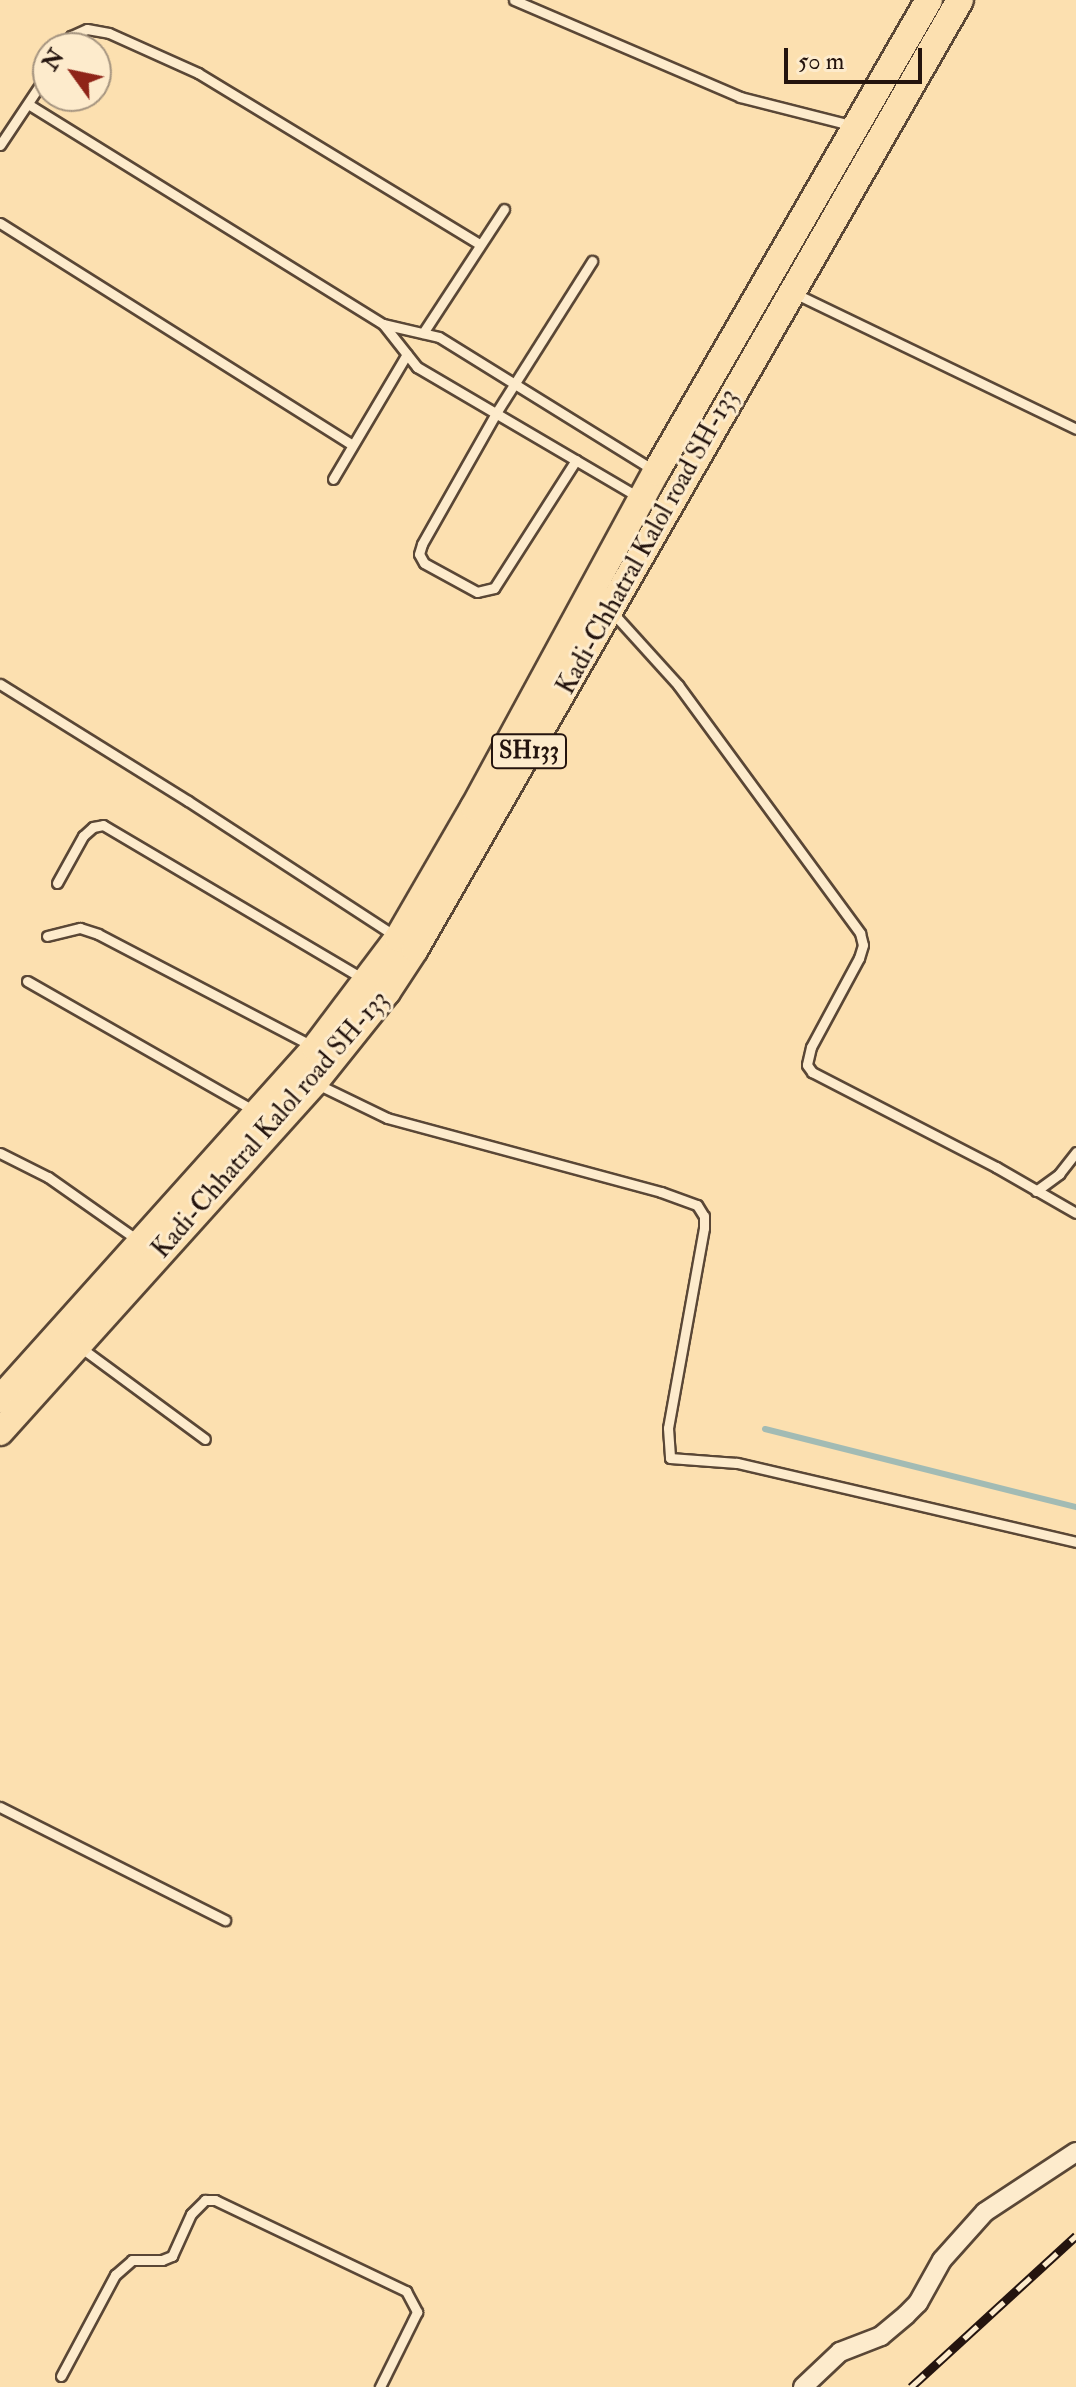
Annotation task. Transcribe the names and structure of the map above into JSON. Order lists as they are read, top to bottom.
{
  "streets": {
    "main road": ["Kadi-Chhatral Kalol road SH-133", "SH133"]
  },
  "scale_bar": "50 m",
  "north": "top left"
}
